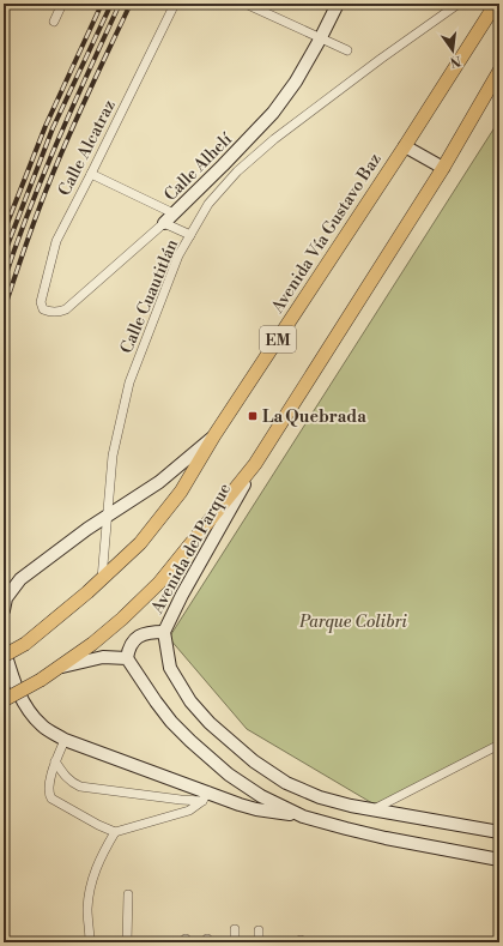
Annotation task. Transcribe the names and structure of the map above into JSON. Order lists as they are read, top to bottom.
{
  "streets": {
    "main road": [
      "Calle Alhelí",
      "Avenida Vía Gustavo Baz",
      "EM",
      "Avenida del Parque"
    ],
    "street": ["Calle Alcatraz", "Calle Cuautitlán"]
  },
  "crossings": [
    ["Calle Alcatraz", "Calle Alhelí"],
    ["Avenida Vía Gustavo Baz", "Calle Cuautitlán"]
  ],
  "parks": ["Parque Colibri"],
  "places": {
    "transit": ["La Quebrada"]
  },
  "north": "bottom"
}
